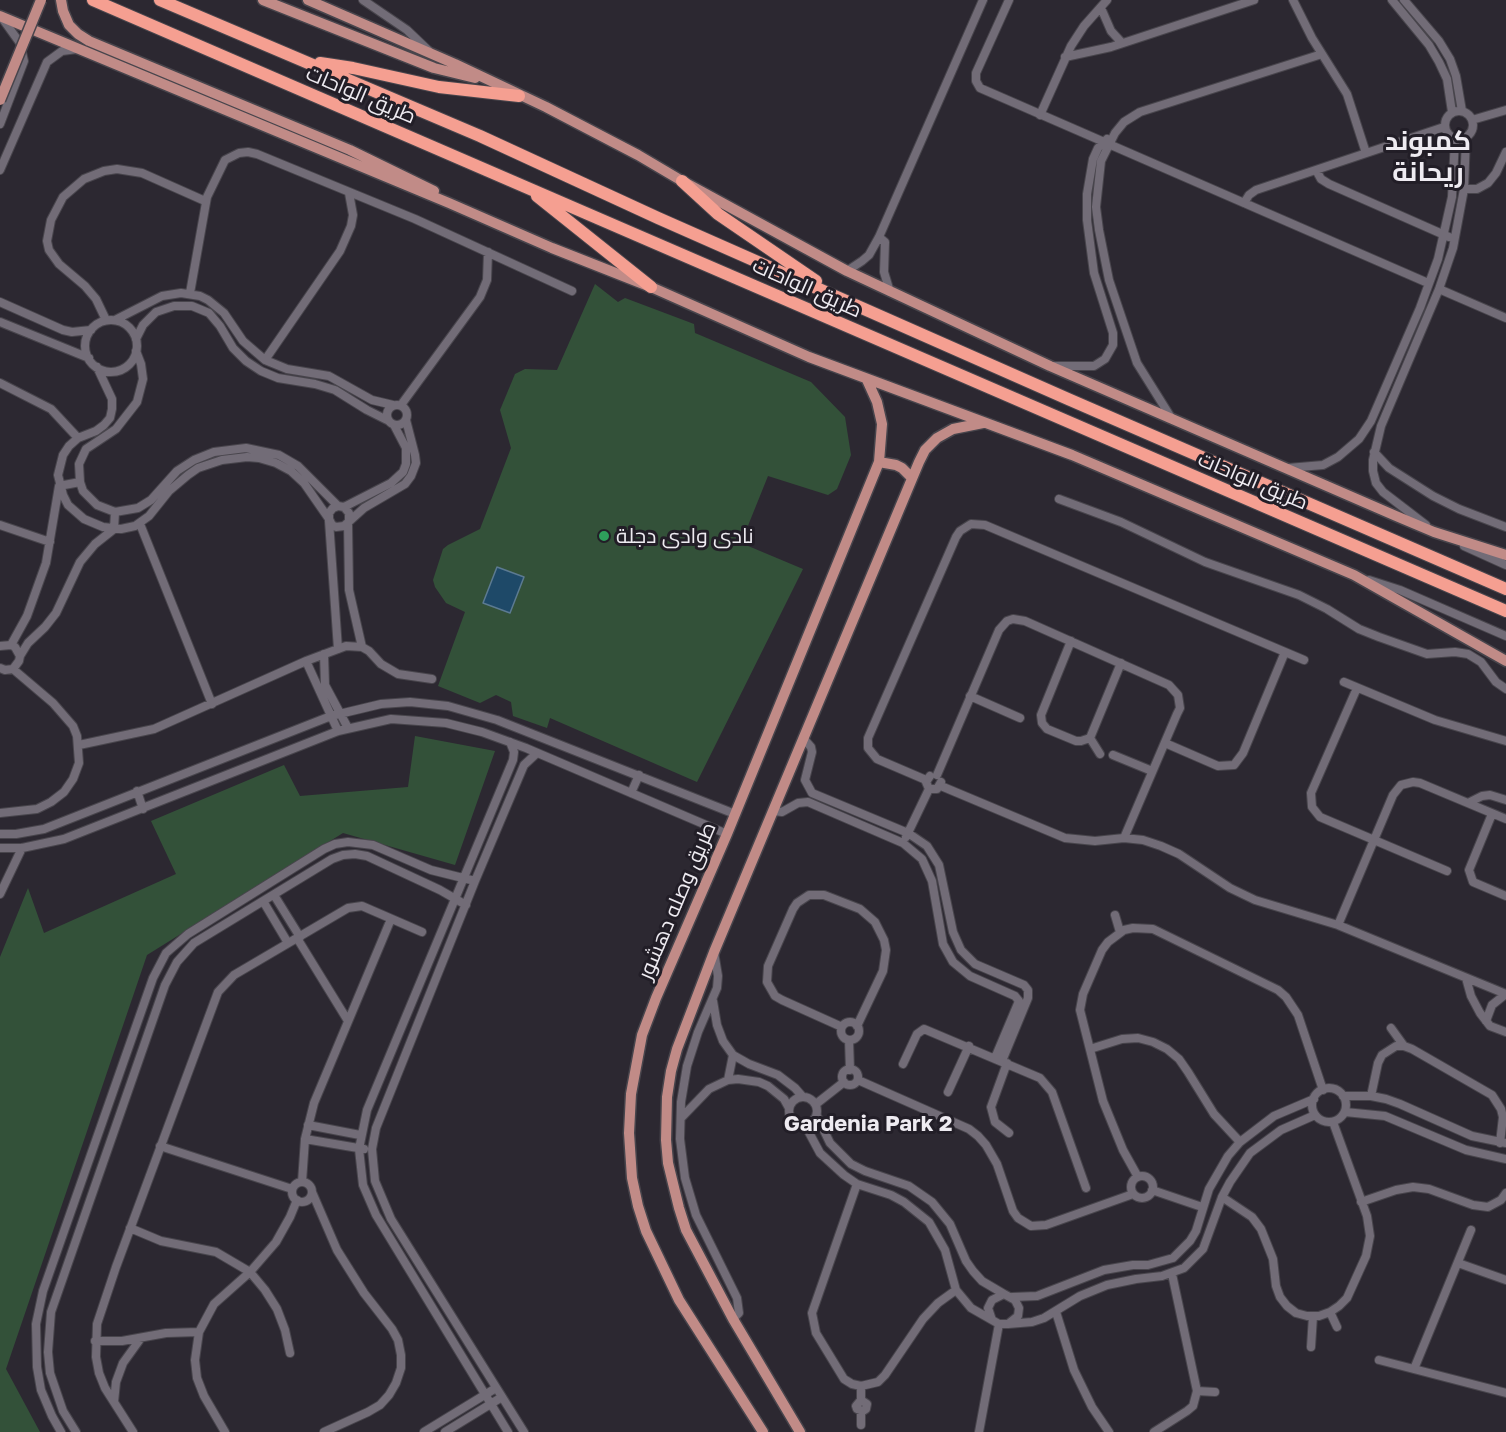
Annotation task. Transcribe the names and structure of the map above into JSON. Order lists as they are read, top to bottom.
{
  "streets": {
    "highway": ["طريق الواحات"],
    "main road": ["طريق وصله دهشور"]
  },
  "districts": ["كمبوند ريحانة", "Gardenia Park 2"],
  "places": ["نادى وادى دجلة"]
}
